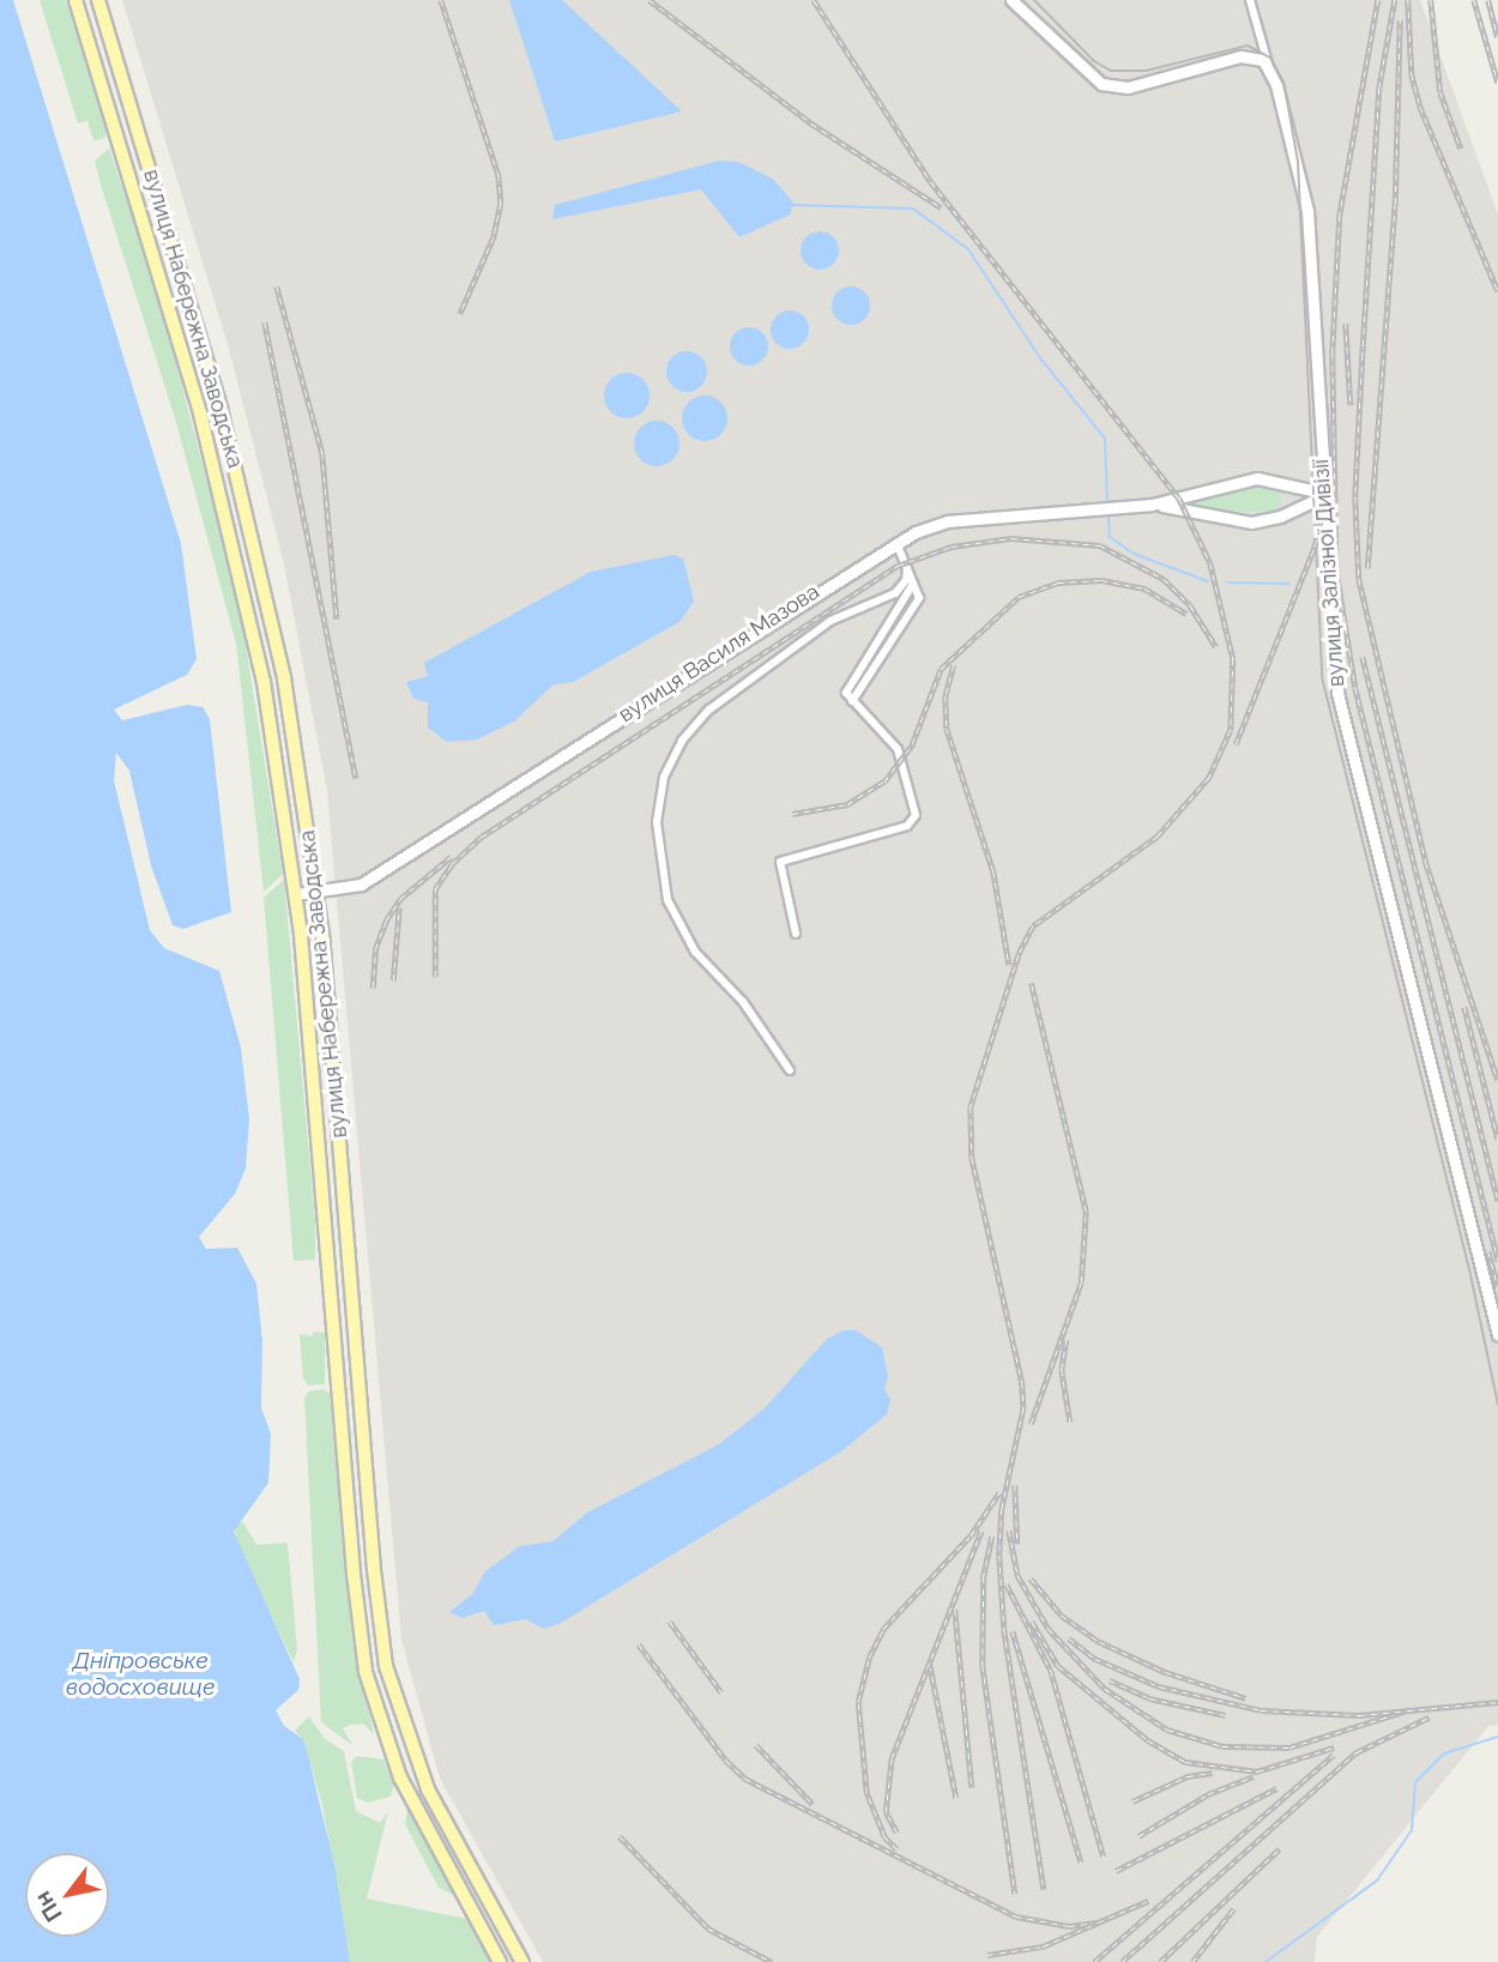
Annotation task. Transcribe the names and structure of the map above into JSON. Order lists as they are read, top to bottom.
{
  "streets": {
    "main road": ["вулиця Набережна Заводська"],
    "street": ["вулиця Залізної Дивізії", "вулиця Василя Мазова"]
  },
  "crossings": [
    ["вулиця Набережна Заводська", "вулиця Василя Мазова"],
    ["вулиця Залізної Дивізії", "вулиця Василя Мазова"]
  ],
  "water": ["Дніпровське водосховище"],
  "north": "bottom left"
}
